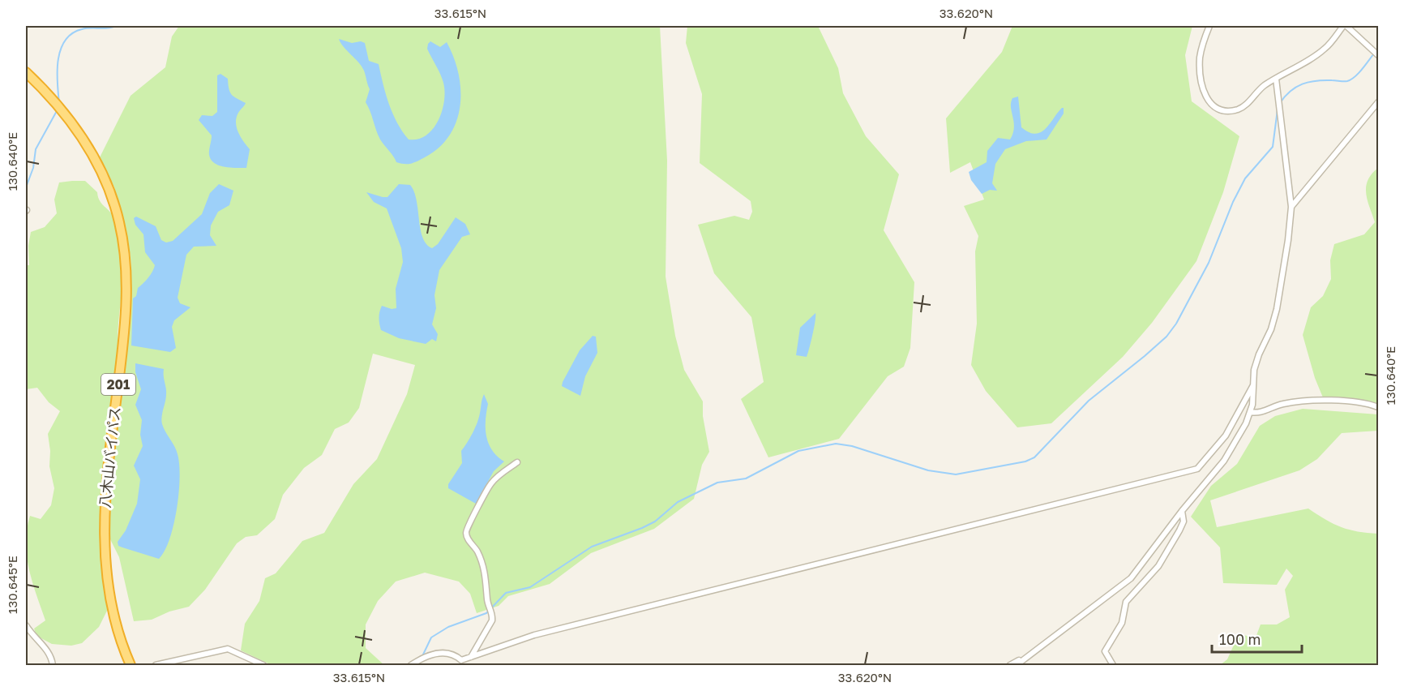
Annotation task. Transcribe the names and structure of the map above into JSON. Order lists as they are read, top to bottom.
{
  "streets": {
    "highway": ["201", "八木山バイパス"]
  },
  "scale_bar": "100 m",
  "coordinates": [
    "33.615°N",
    "33.620°N",
    "130.640°E",
    "130.645°E"
  ]
}
